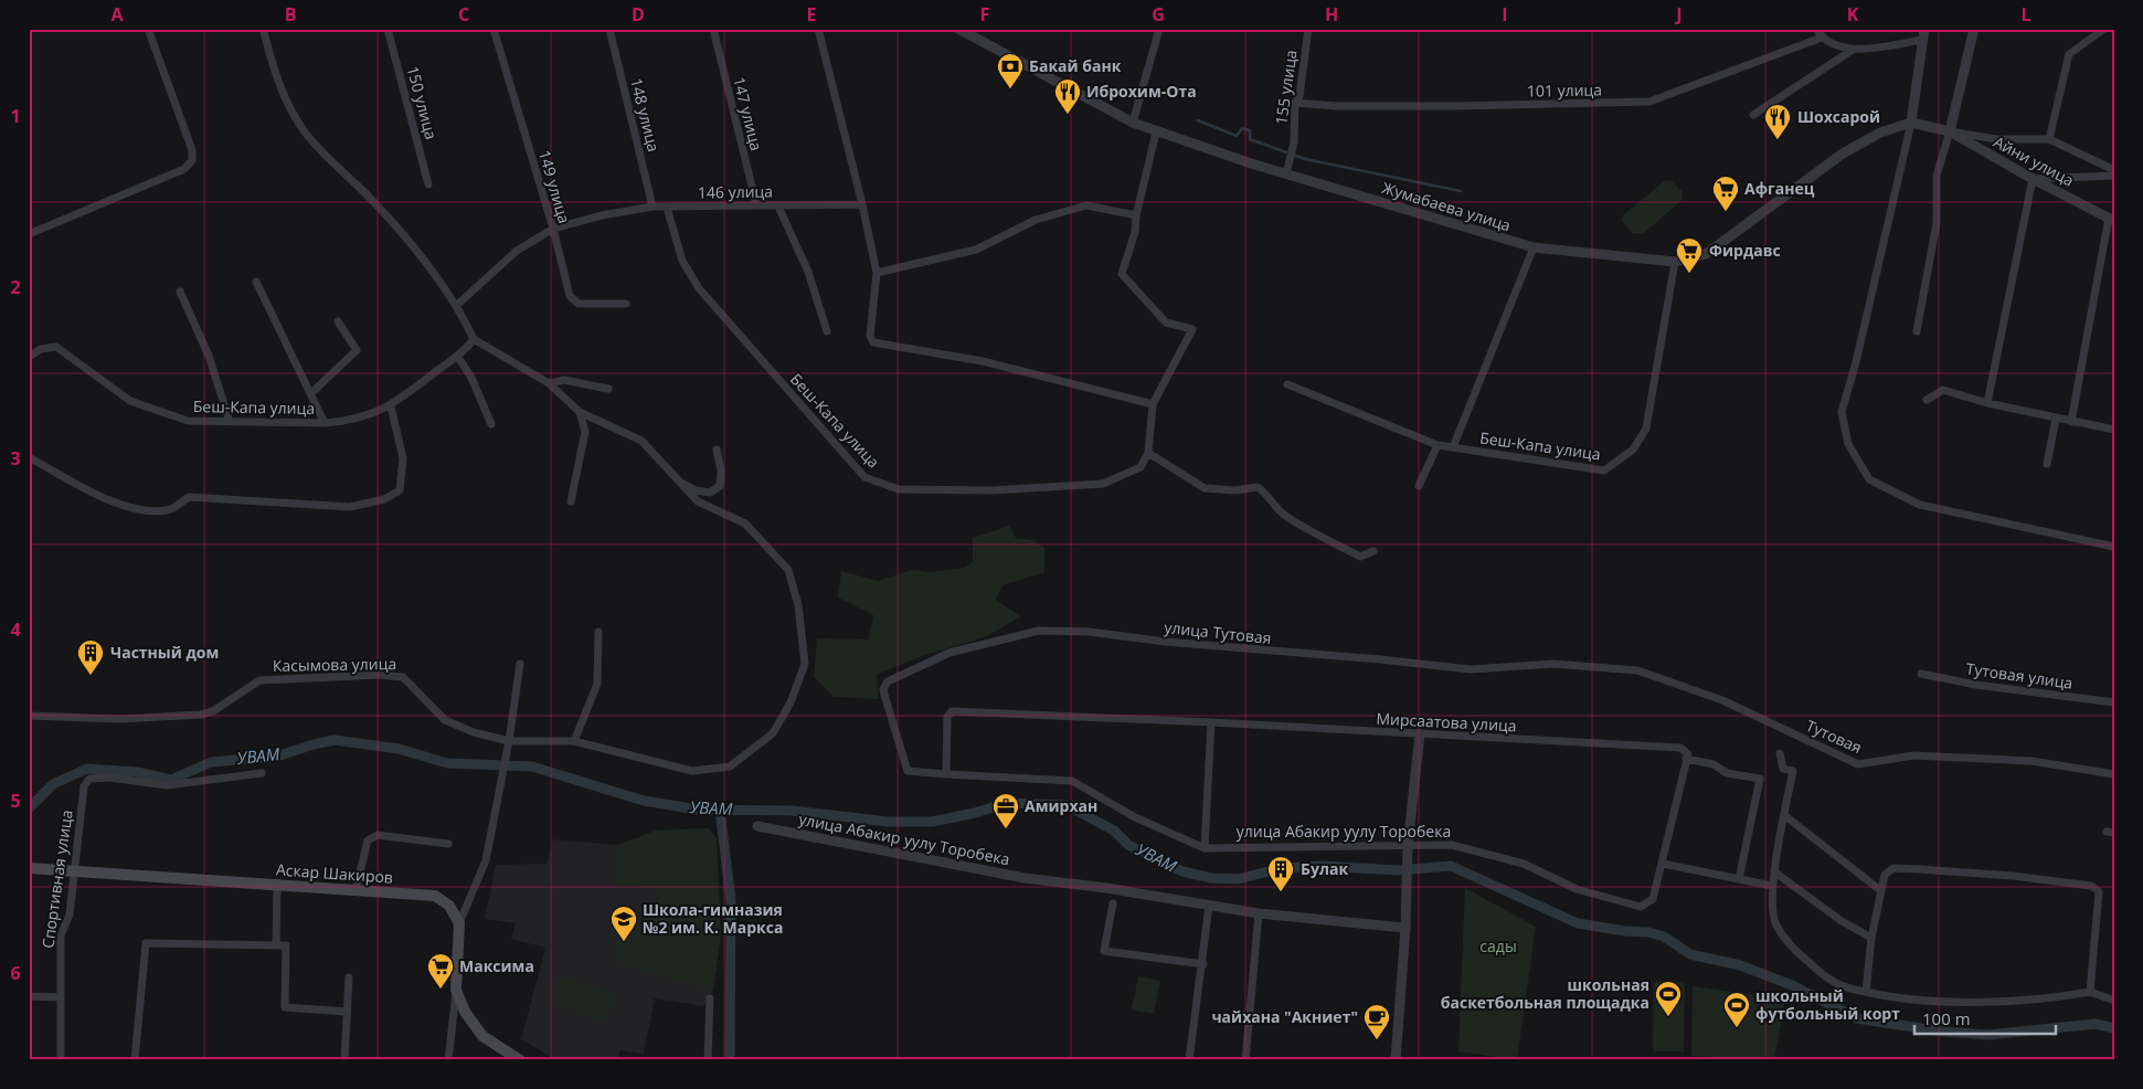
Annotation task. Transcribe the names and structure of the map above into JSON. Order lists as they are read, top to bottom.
{
  "streets": {
    "main road": ["Аскар Шакиров"],
    "street": [
      "155 улица",
      "101 улица",
      "150 улица",
      "147 улица",
      "148 улица",
      "Айни улица",
      "149 улица",
      "146 улица",
      "Жумабаева улица",
      "Беш-Капа улица",
      "улица Тутовая",
      "Касымова улица",
      "Тутовая улица",
      "Мирсаатова улица",
      "Тутовая",
      "улица Абакир уулу Торобека",
      "Спортивная улица"
    ]
  },
  "crossings": [
    ["155 улица", "101 улица"],
    ["155 улица", "Жумабаева улица"],
    ["147 улица", "146 улица"],
    ["148 улица", "146 улица"],
    ["Айни улица", "Жумабаева улица"],
    ["149 улица", "146 улица"],
    ["146 улица", "Беш-Капа улица"],
    ["Жумабаева улица", "Беш-Капа улица"],
    ["Беш-Капа улица", "Касымова улица"],
    ["улица Тутовая", "Мирсаатова улица"],
    ["улица Тутовая", "Тутовая"],
    ["улица Тутовая", "улица Абакир уулу Торобека"],
    ["Мирсаатова улица", "улица Абакир уулу Торобека"],
    ["Аскар Шакиров", "Спортивная улица"]
  ],
  "water": ["УВАМ"],
  "parks": ["сады"],
  "places": {
    "bank": ["Бакай банк"],
    "restaurant": ["Иброхим-Ота", "Шохсарой"],
    "supermarket": ["Афганец", "Фирдавс", "Максима"],
    "building": ["Частный дом", "Булак"],
    "office": ["Амирхан"],
    "school or university": ["Школа-гимназия №2 им. К. Маркса"],
    "sports": ["школьная баскетбольная площадка", "школьный футбольный корт"],
    "cafe": ["чайхана \"Акниет\""]
  },
  "scale_bar": "100 m",
  "grid": {
    "columns": [
      "A",
      "B",
      "C",
      "D",
      "E",
      "F",
      "G",
      "H",
      "I",
      "J",
      "K",
      "L"
    ],
    "rows": [
      "1",
      "2",
      "3",
      "4",
      "5",
      "6"
    ]
  }
}
